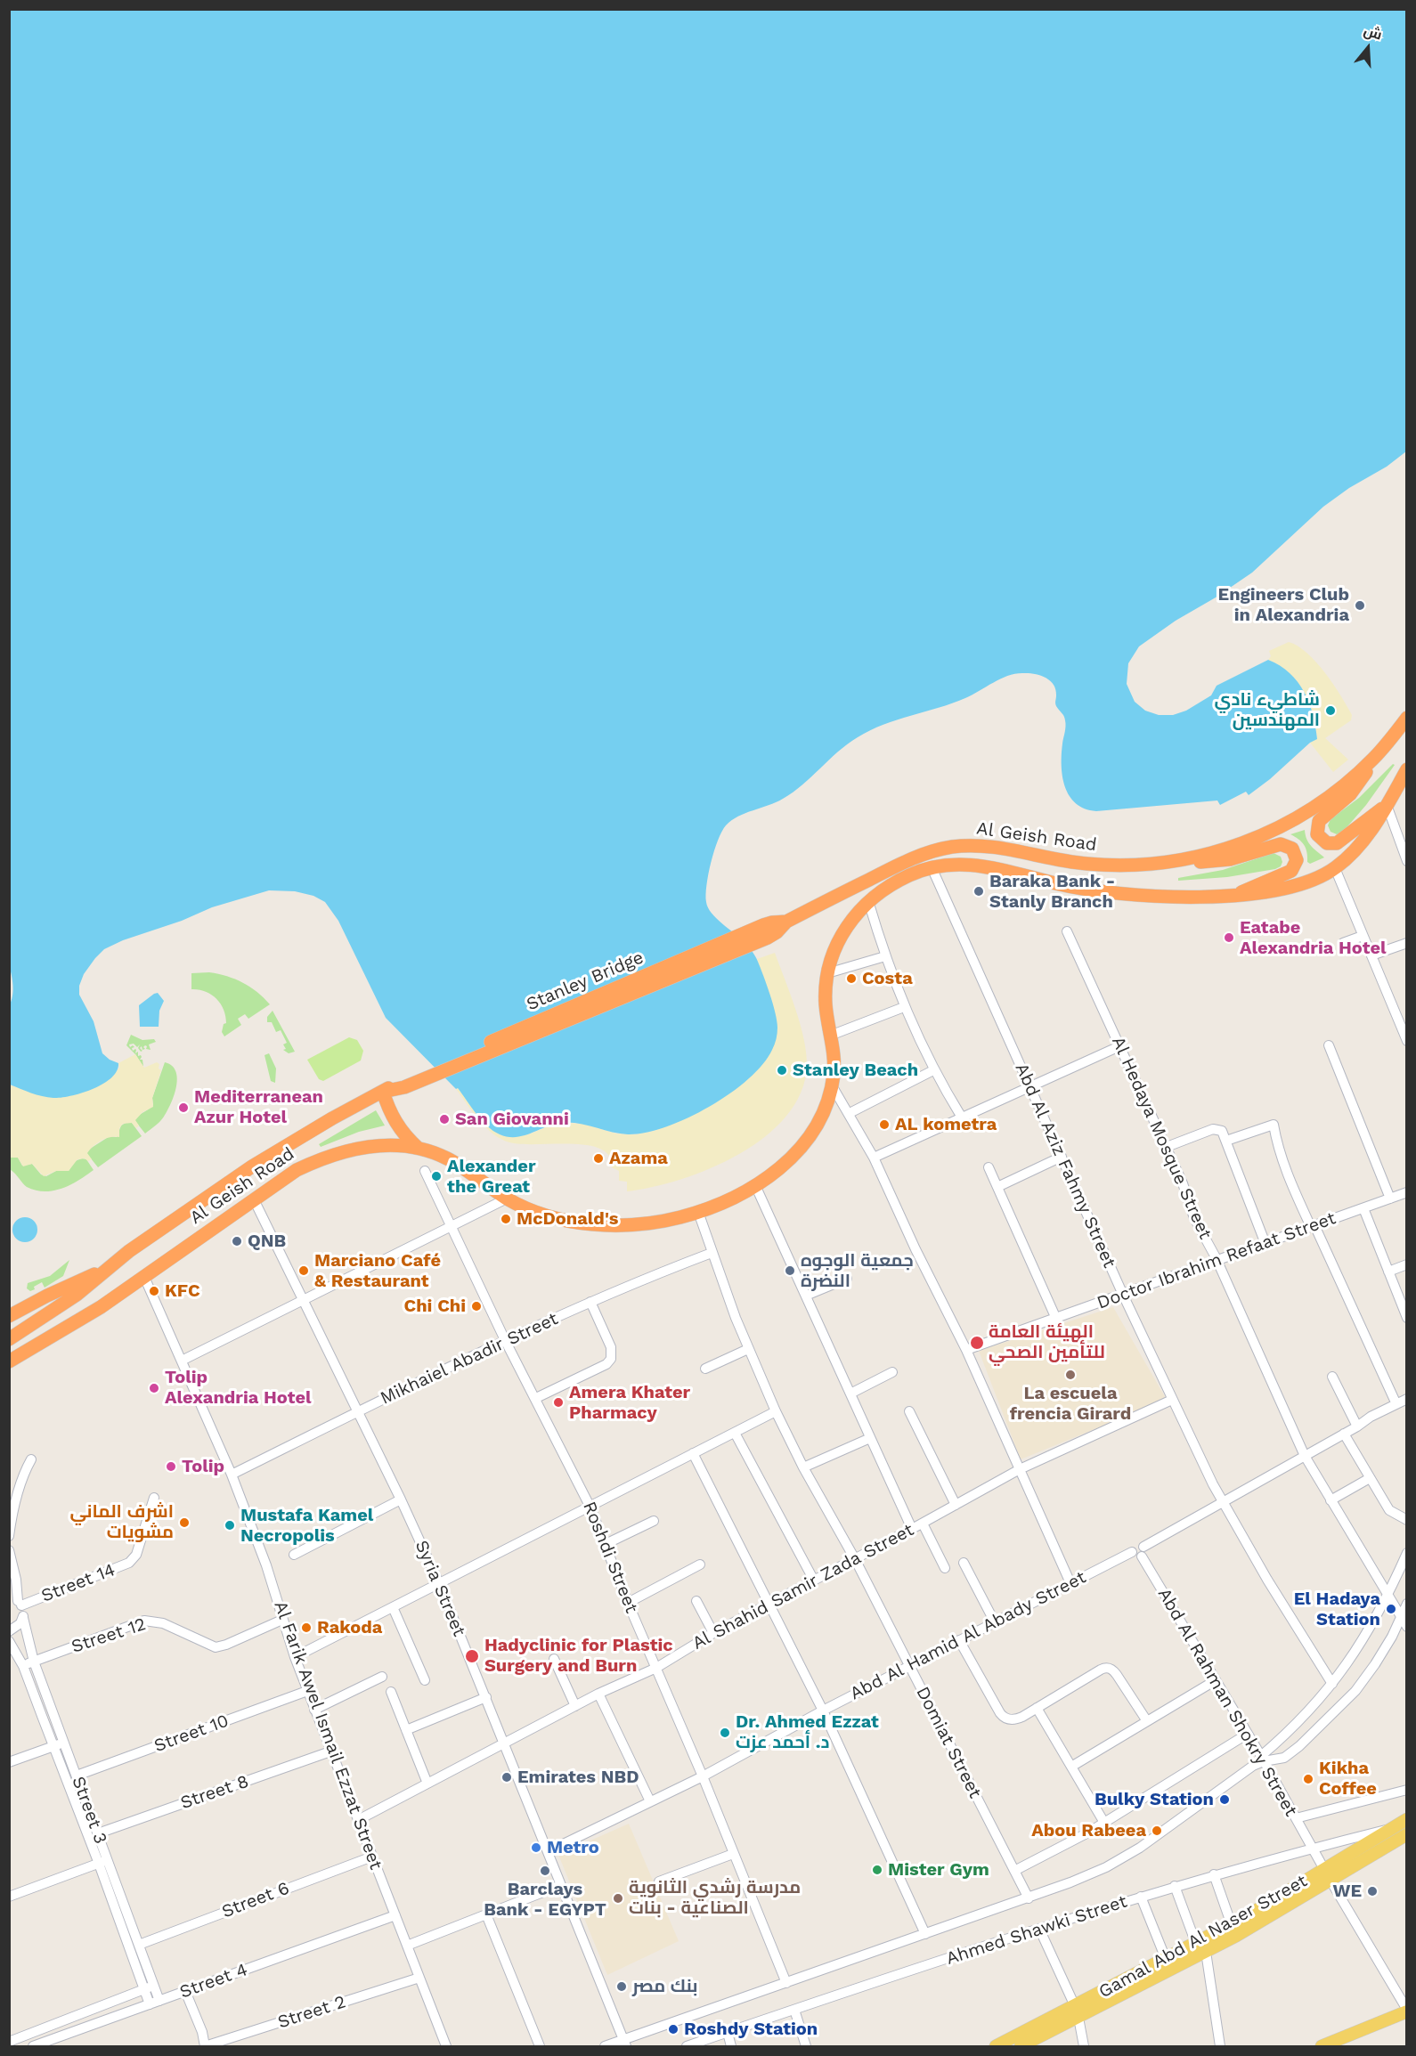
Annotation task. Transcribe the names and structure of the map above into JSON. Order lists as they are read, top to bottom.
{
  "streets": {
    "highway": ["Al Geish Road", "Stanley Bridge"],
    "main road": ["Gamal Abd Al Naser Street"],
    "street": [
      "Al Hedaya Mosque Street",
      "Abd Al Aziz Fahmy Street",
      "Doctor Ibrahim Refaat Street",
      "Mikhaiel Abadir Street",
      "Roshdi Street",
      "Street 14",
      "Al Shahid Samir Zada Street",
      "Syria Street",
      "Street 12",
      "Abd Al Hamid Al Abady Street",
      "Abd Al Rahman Shokry Street",
      "Street 10",
      "Al Farik Awel Ismail Ezzat Street",
      "Domiat Street",
      "Street 8",
      "Street 3",
      "Street 6",
      "Ahmed Shawki Street",
      "Street 4",
      "Street 2"
    ]
  },
  "crossings": [
    ["Al Geish Road", "Stanley Bridge"],
    ["Al Geish Road", "Abd Al Aziz Fahmy Street"],
    ["Al Geish Road", "Syria Street"],
    ["Al Geish Road", "Al Farik Awel Ismail Ezzat Street"],
    ["Al Geish Road", "Domiat Street"],
    ["Al Hedaya Mosque Street", "Doctor Ibrahim Refaat Street"],
    ["Abd Al Aziz Fahmy Street", "Doctor Ibrahim Refaat Street"],
    ["Abd Al Aziz Fahmy Street", "Al Shahid Samir Zada Street"],
    ["Mikhaiel Abadir Street", "Roshdi Street"],
    ["Mikhaiel Abadir Street", "Syria Street"],
    ["Mikhaiel Abadir Street", "Al Farik Awel Ismail Ezzat Street"],
    ["Mikhaiel Abadir Street", "Domiat Street"],
    ["Roshdi Street", "Al Shahid Samir Zada Street"],
    ["Roshdi Street", "Abd Al Hamid Al Abady Street"],
    ["Roshdi Street", "Ahmed Shawki Street"],
    ["Street 14", "Street 3"],
    ["Al Shahid Samir Zada Street", "Syria Street"],
    ["Al Shahid Samir Zada Street", "Al Farik Awel Ismail Ezzat Street"],
    ["Al Shahid Samir Zada Street", "Domiat Street"],
    ["Syria Street", "Abd Al Hamid Al Abady Street"],
    ["Syria Street", "Ahmed Shawki Street"],
    ["Street 12", "Al Farik Awel Ismail Ezzat Street"],
    ["Street 12", "Street 3"],
    ["Abd Al Hamid Al Abady Street", "Abd Al Rahman Shokry Street"],
    ["Abd Al Hamid Al Abady Street", "Domiat Street"],
    ["Abd Al Rahman Shokry Street", "Ahmed Shawki Street"],
    ["Abd Al Rahman Shokry Street", "Gamal Abd Al Naser Street"],
    ["Street 10", "Al Farik Awel Ismail Ezzat Street"],
    ["Street 10", "Street 3"],
    ["Al Farik Awel Ismail Ezzat Street", "Street 8"],
    ["Al Farik Awel Ismail Ezzat Street", "Street 6"],
    ["Al Farik Awel Ismail Ezzat Street", "Street 4"],
    ["Al Farik Awel Ismail Ezzat Street", "Street 2"],
    ["Domiat Street", "Ahmed Shawki Street"],
    ["Street 8", "Street 3"],
    ["Street 3", "Street 6"],
    ["Street 3", "Street 4"],
    ["Ahmed Shawki Street", "Gamal Abd Al Naser Street"]
  ],
  "places": [
    "Engineers Club in Alexandria",
    "شاطيء نادي المهندسين",
    "Baraka Bank - Stanly Branch",
    "Eatabe Alexandria Hotel",
    "Costa",
    "Stanley Beach",
    "Mediterranean Azur Hotel",
    "San Giovanni",
    "AL kometra",
    "Azama",
    "Alexander the Great",
    "McDonald's",
    "QNB",
    "Marciano Café & Restaurant",
    "جمعية الوجوه النضرة",
    "KFC",
    "Chi Chi",
    "الهيئة العامة للتأمين الصحي",
    "La escuela frencia Girard",
    "Tolip Alexandria Hotel",
    "Amera Khater Pharmacy",
    "Tolip",
    "اشرف الماني مشويات",
    "Mustafa Kamel Necropolis",
    "El Hadaya Station",
    "Rakoda",
    "Hadyclinic for Plastic Surgery and Burn",
    "Dr. Ahmed Ezzat د. أحمد عزت",
    "Emirates NBD",
    "Kikha Coffee",
    "Bulky Station",
    "Abou Rabeea",
    "Metro",
    "Mister Gym",
    "Barclays Bank - EGYPT",
    "WE",
    "مدرسة رشدي الثانوية الصناعية - بنات",
    "بنك مصر",
    "Roshdy Station"
  ],
  "north": "top"
}
